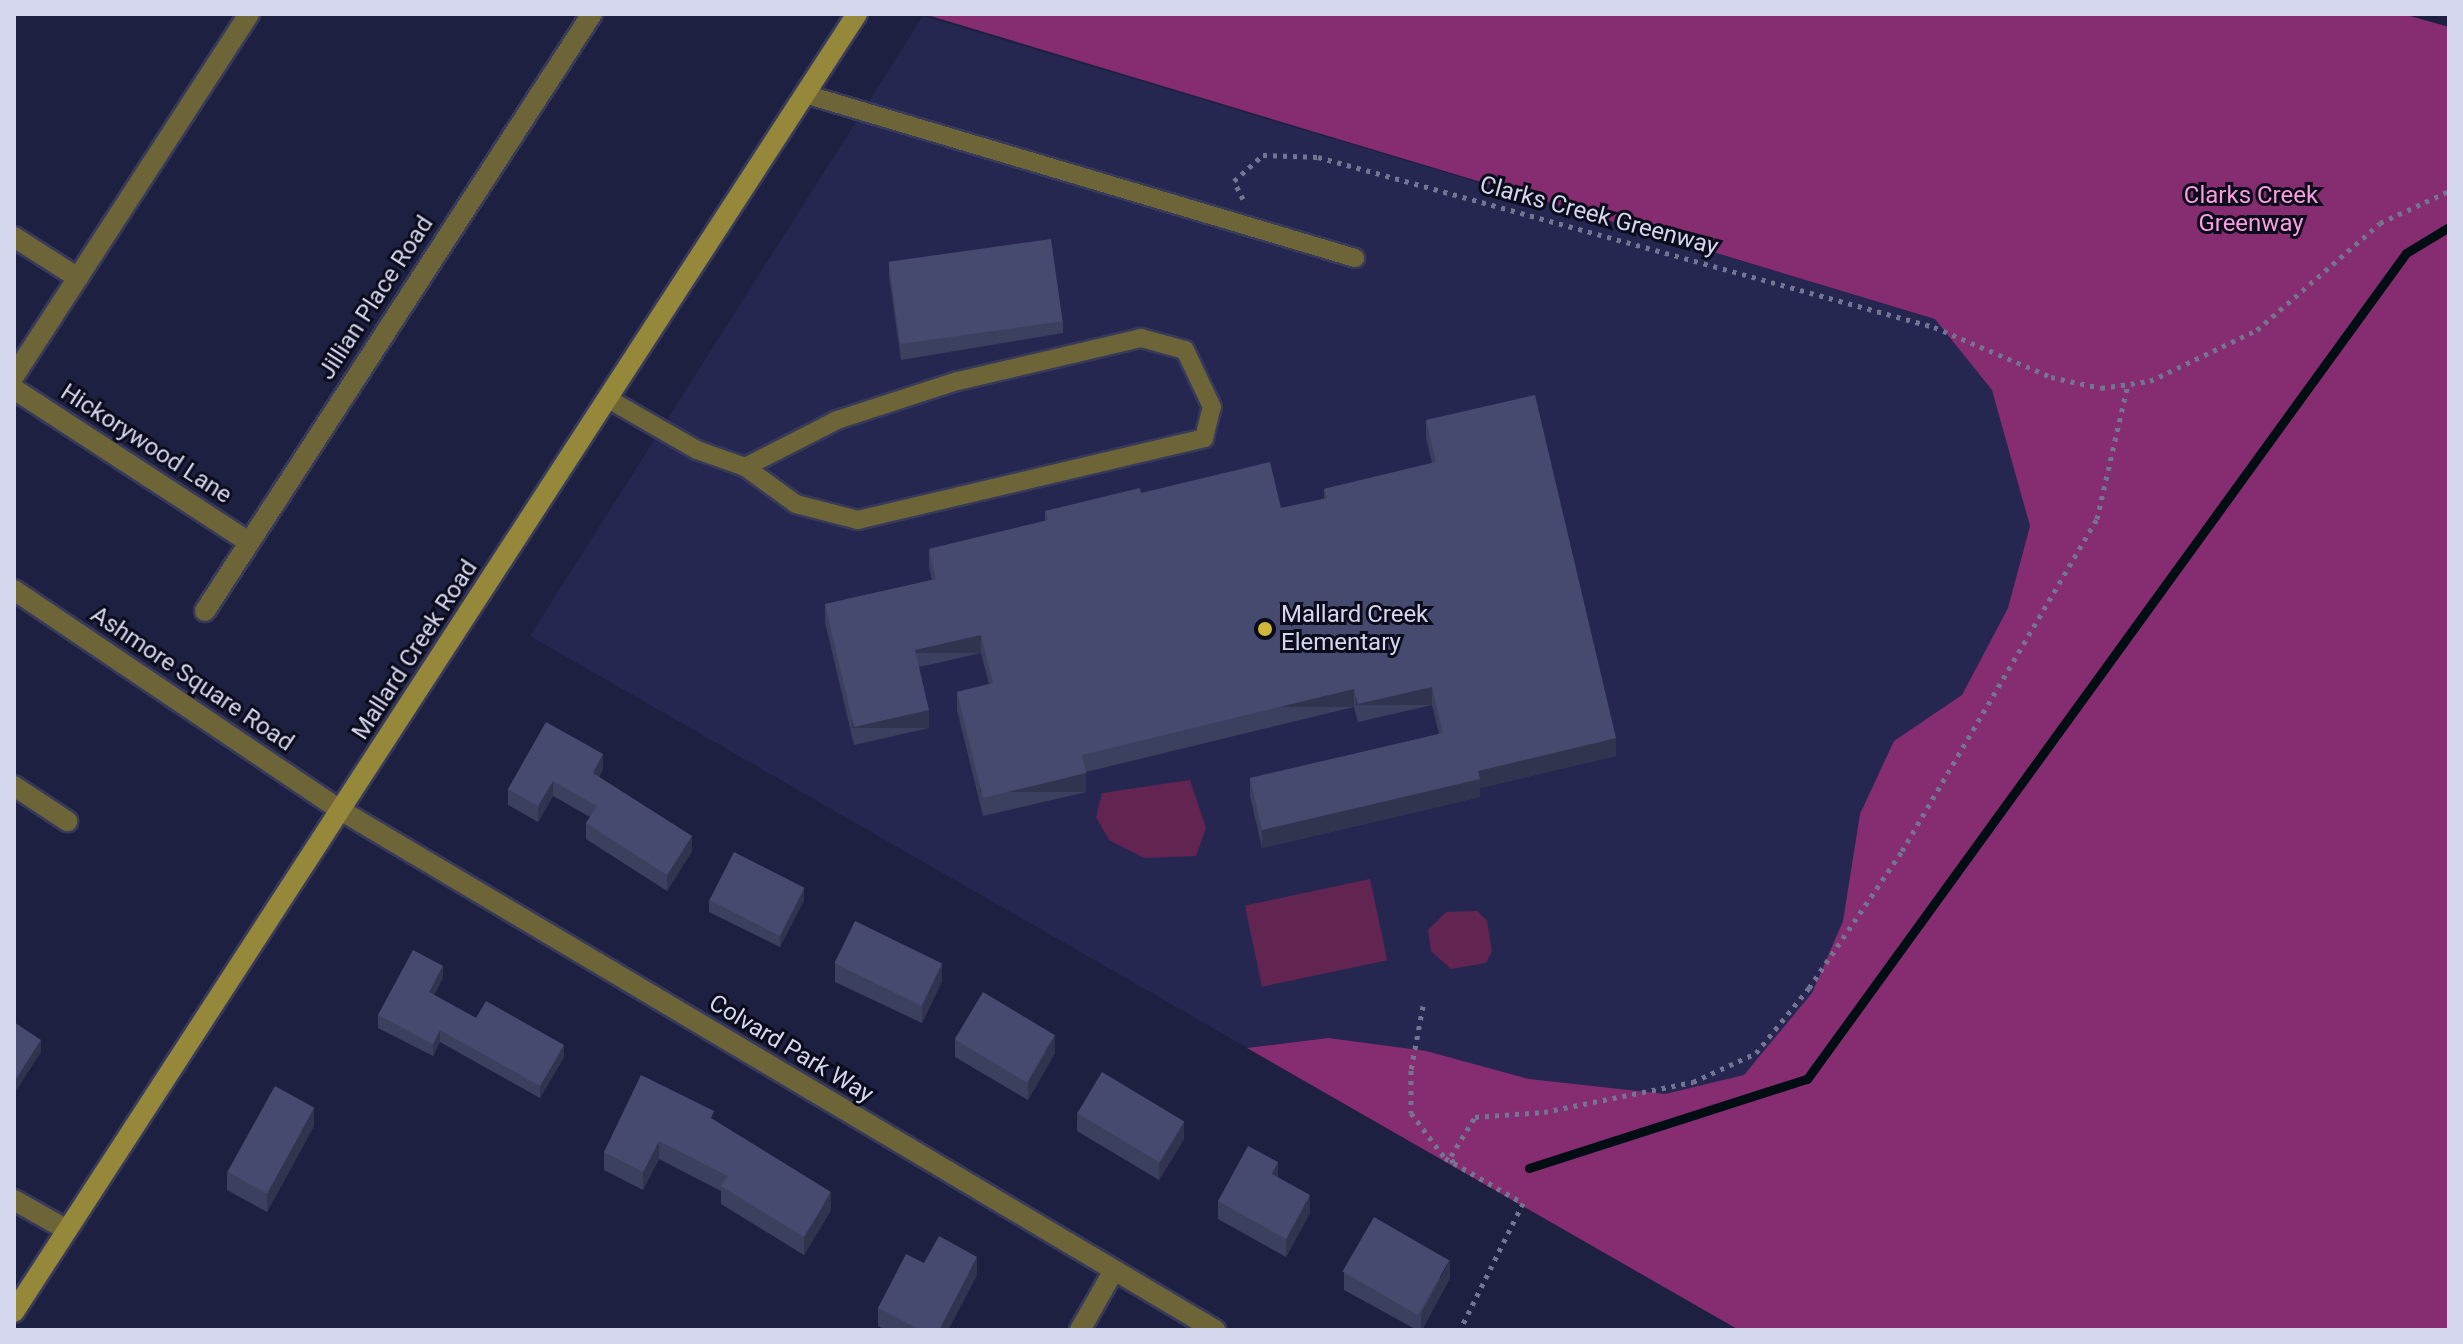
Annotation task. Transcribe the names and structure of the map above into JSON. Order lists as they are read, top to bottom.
{
  "streets": {
    "main road": ["Mallard Creek Road"],
    "street": [
      "Jillian Place Road",
      "Hickorywood Lane",
      "Ashmore Square Road",
      "Colvard Park Way"
    ],
    "path": ["Clarks Creek Greenway"]
  },
  "crossings": [
    ["Jillian Place Road", "Hickorywood Lane"],
    ["Mallard Creek Road", "Ashmore Square Road"],
    ["Mallard Creek Road", "Colvard Park Way"],
    ["Ashmore Square Road", "Colvard Park Way"]
  ],
  "parks": ["Clarks Creek Greenway"],
  "places": ["Mallard Creek Elementary"]
}
